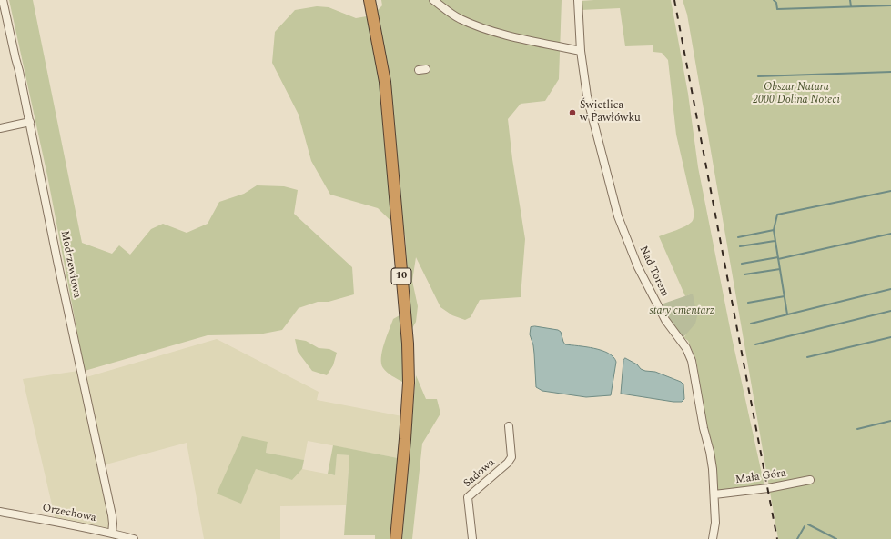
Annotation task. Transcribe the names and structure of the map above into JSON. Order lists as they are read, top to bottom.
{
  "streets": {
    "highway": ["10"],
    "street": [
      "Modrzewiowa",
      "Nad Torem",
      "Sadowa",
      "Mała Góra",
      "Orzechowa"
    ]
  },
  "crossings": [
    ["Modrzewiowa", "Orzechowa"],
    ["Nad Torem", "Mała Góra"]
  ],
  "parks": ["Obszar Natura 2000 Dolina Noteci", "stary cmentarz"],
  "places": ["Świetlica w Pawłówku"]
}
